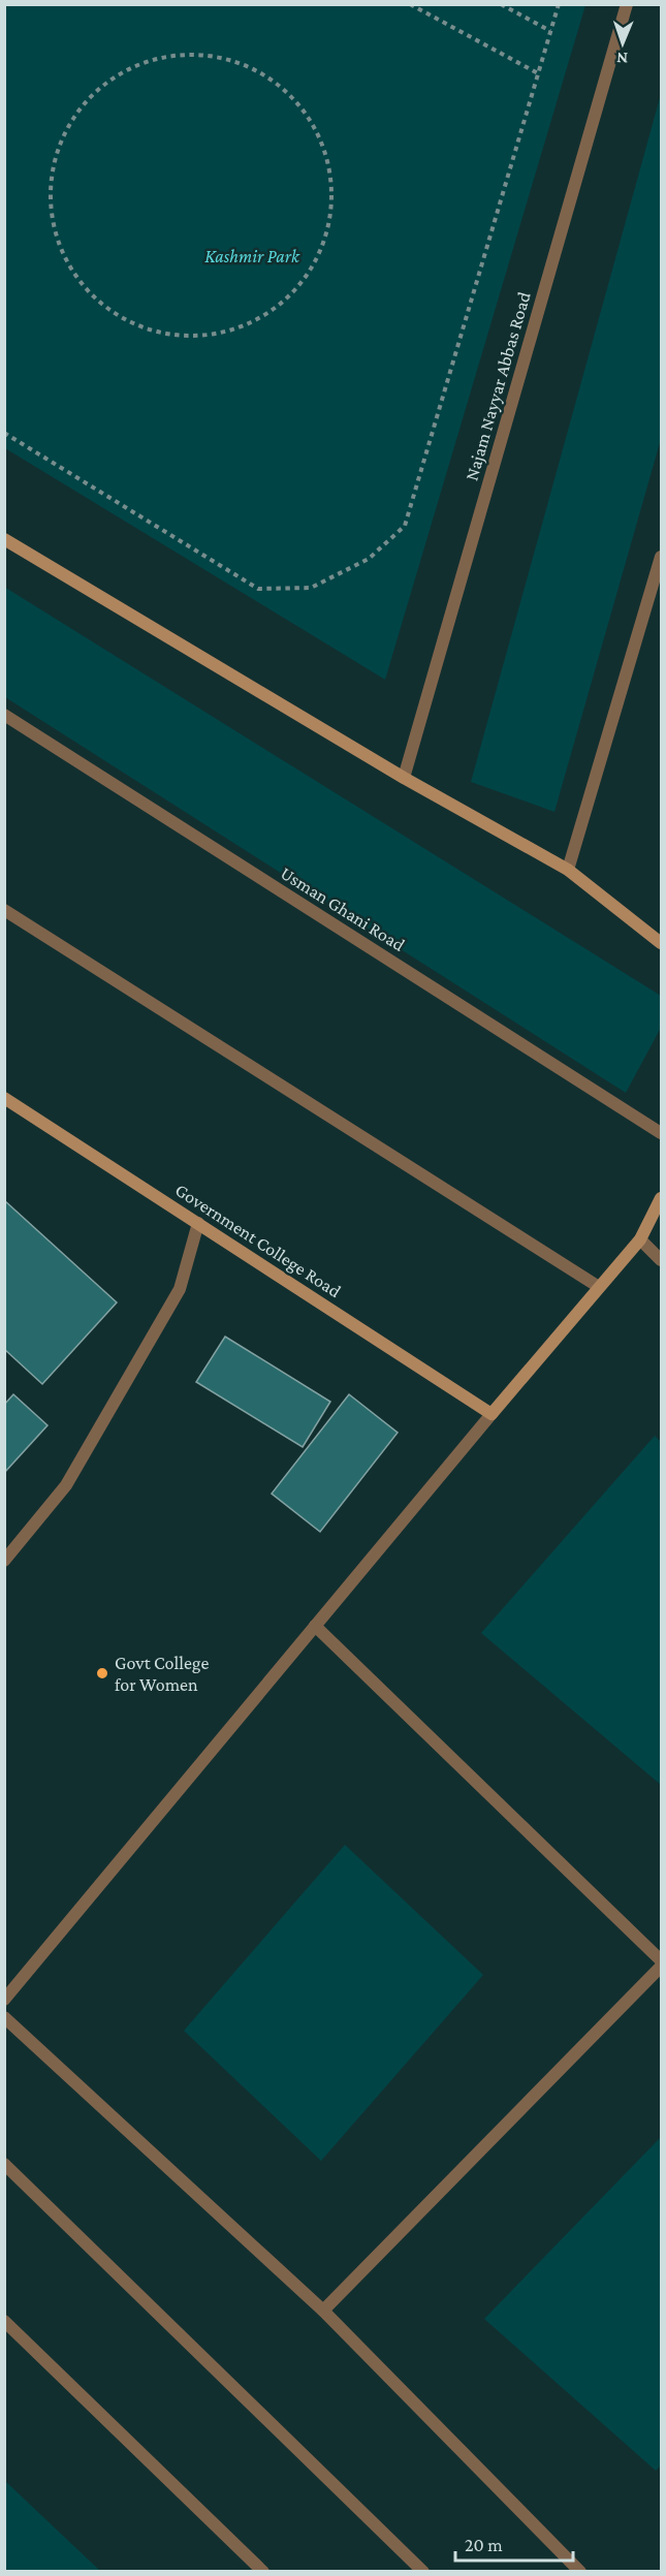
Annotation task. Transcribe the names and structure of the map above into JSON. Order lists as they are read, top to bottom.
{
  "streets": {
    "street": ["Najam Nayyar Abbas Road", "Usman Ghani Road", "Government College Road"]
  },
  "parks": ["Kashmir Park"],
  "places": ["Govt College for Women"],
  "scale_bar": "20 m",
  "north": "bottom"
}
